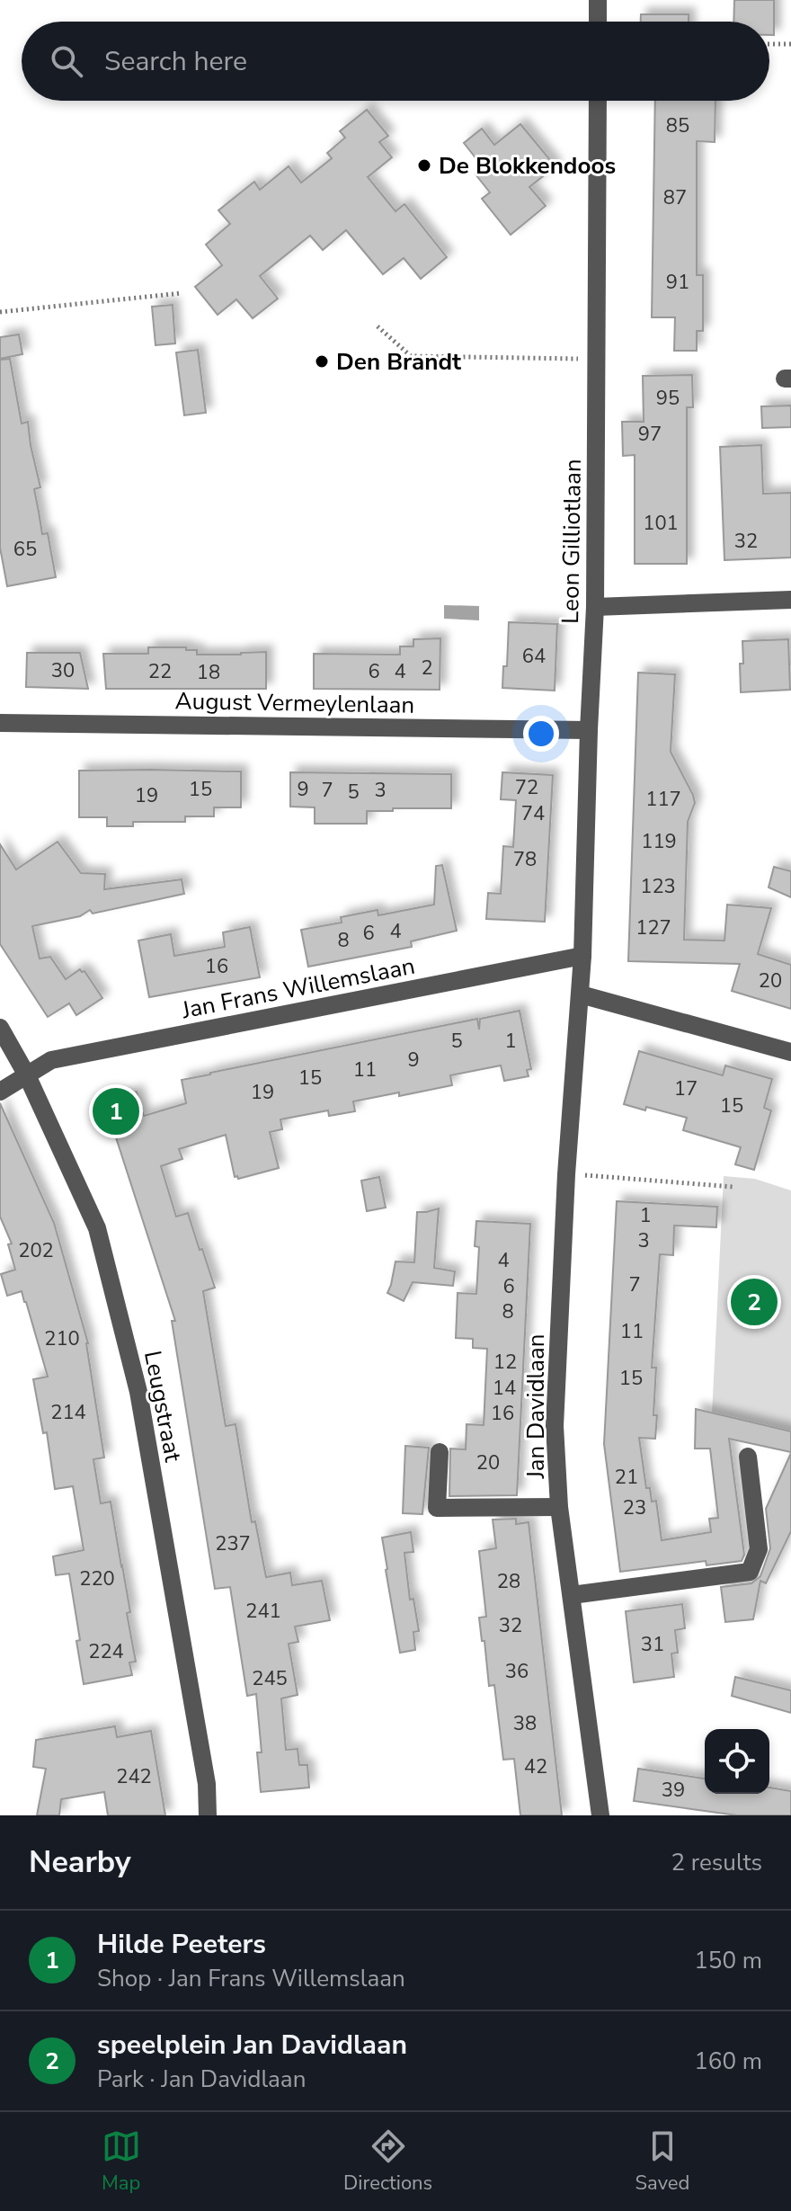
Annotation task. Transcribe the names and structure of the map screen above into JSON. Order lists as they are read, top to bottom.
{
  "streets": {
    "street": [
      "Leon Gilliotlaan",
      "August Vermeylenlaan",
      "Jan Frans Willemslaan",
      "Leugstraat",
      "Jan Davidlaan"
    ]
  },
  "crossings": [
    ["Leon Gilliotlaan", "August Vermeylenlaan"],
    ["Leon Gilliotlaan", "Jan Frans Willemslaan"],
    ["Leon Gilliotlaan", "Jan Davidlaan"],
    ["Jan Frans Willemslaan", "Leugstraat"]
  ],
  "places": ["De Blokkendoos", "Den Brandt"],
  "house_numbers": [
    "85",
    "87",
    "91",
    "95",
    "97",
    "101",
    "32",
    "65",
    "64",
    "2",
    "30",
    "22",
    "6",
    "4",
    "18",
    "72",
    "15",
    "9",
    "7",
    "3",
    "5",
    "19",
    "117",
    "74",
    "119",
    "78",
    "123",
    "127",
    "4",
    "6",
    "8",
    "16",
    "20",
    "5",
    "1",
    "9",
    "11",
    "15",
    "17",
    "19",
    "15",
    "1",
    "3",
    "202",
    "4",
    "7",
    "6",
    "8",
    "11",
    "210",
    "12",
    "15",
    "14",
    "214",
    "16",
    "20",
    "21",
    "23",
    "237",
    "220",
    "28",
    "241",
    "32",
    "31",
    "224",
    "36",
    "245",
    "38",
    "42",
    "242",
    "39"
  ],
  "page": {
    "search": "Search here",
    "pins": ["1", "2"],
    "heading": ["Nearby", "2 results"],
    "list": [
      {
        "mark": "1",
        "name": "Hilde Peeters",
        "note": "Shop · Jan Frans Willemslaan",
        "value": "150 m"
      },
      {
        "mark": "2",
        "name": "speelplein Jan Davidlaan",
        "note": "Park · Jan Davidlaan",
        "value": "160 m"
      }
    ],
    "nav": ["Map", "Directions", "Saved"]
  }
}
